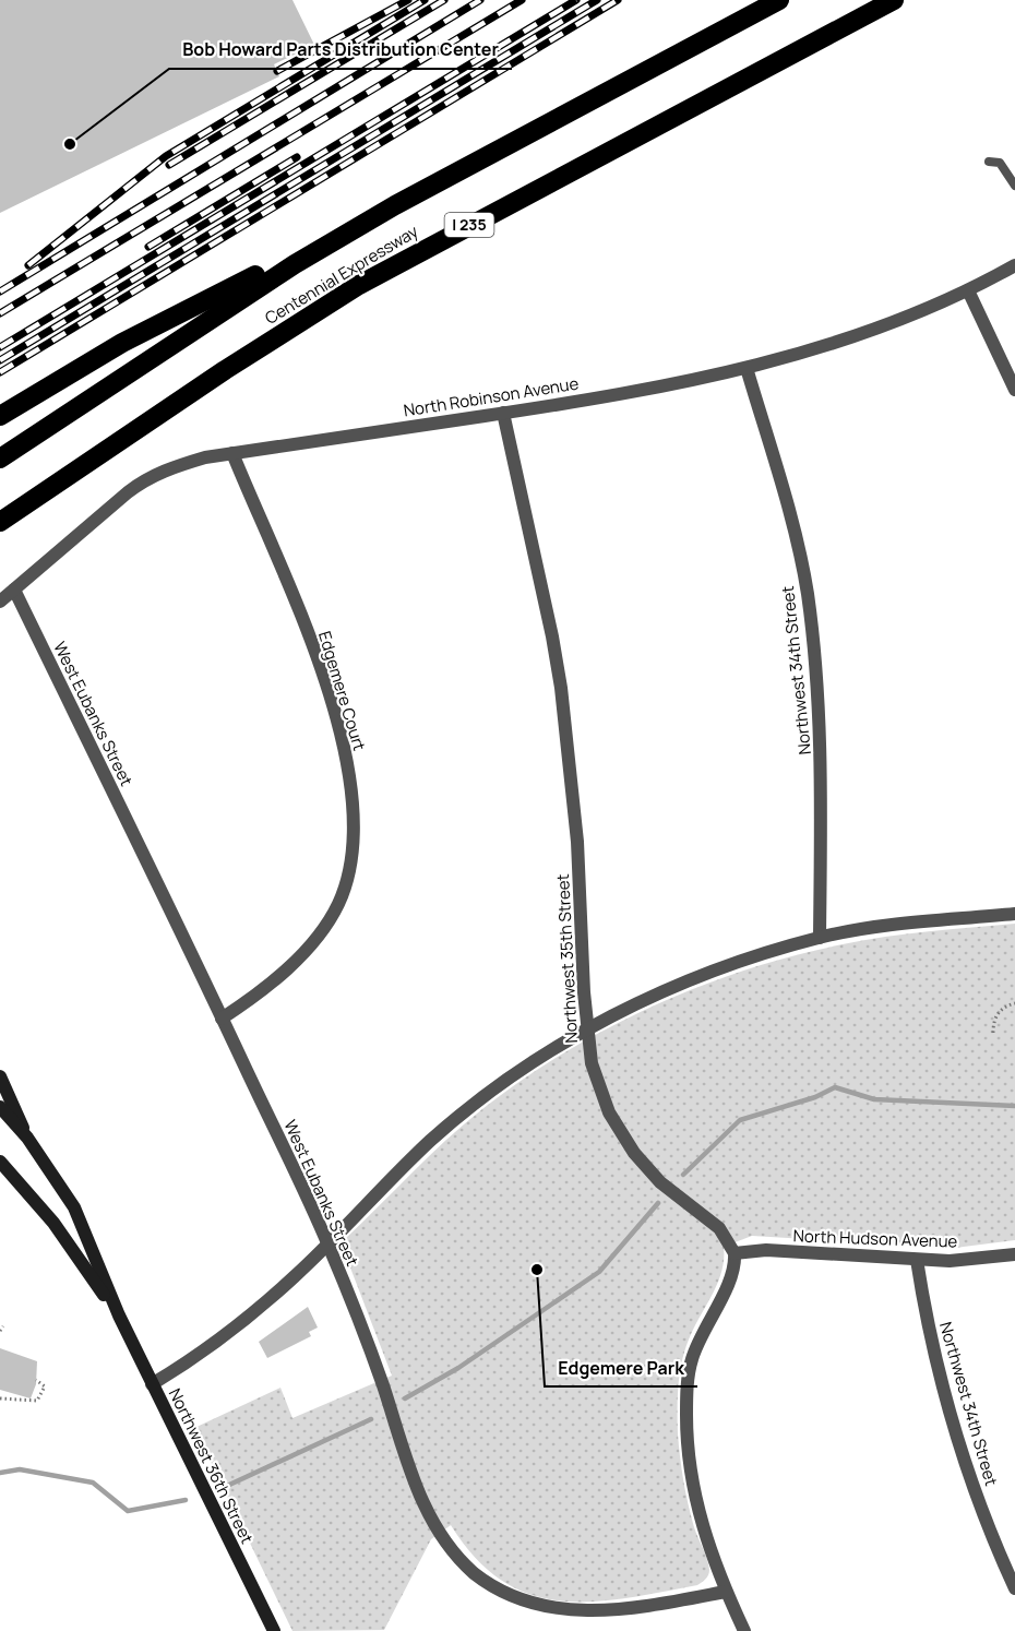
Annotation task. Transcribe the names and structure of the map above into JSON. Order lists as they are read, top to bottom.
{
  "streets": {
    "highway": ["I 235", "Centennial Expressway"],
    "main road": ["Northwest 36th Street"],
    "street": [
      "North Robinson Avenue",
      "Northwest 34th Street",
      "Edgemere Court",
      "West Eubanks Street",
      "Northwest 35th Street",
      "North Hudson Avenue"
    ]
  },
  "crossings": [
    ["North Robinson Avenue", "Northwest 34th Street"],
    ["North Robinson Avenue", "Edgemere Court"],
    ["North Robinson Avenue", "West Eubanks Street"],
    ["North Robinson Avenue", "Northwest 35th Street"],
    ["Northwest 34th Street", "North Hudson Avenue"],
    ["Edgemere Court", "West Eubanks Street"],
    ["Northwest 35th Street", "North Hudson Avenue"]
  ],
  "places": ["Bob Howard Parts Distribution Center", "Edgemere Park"]
}
